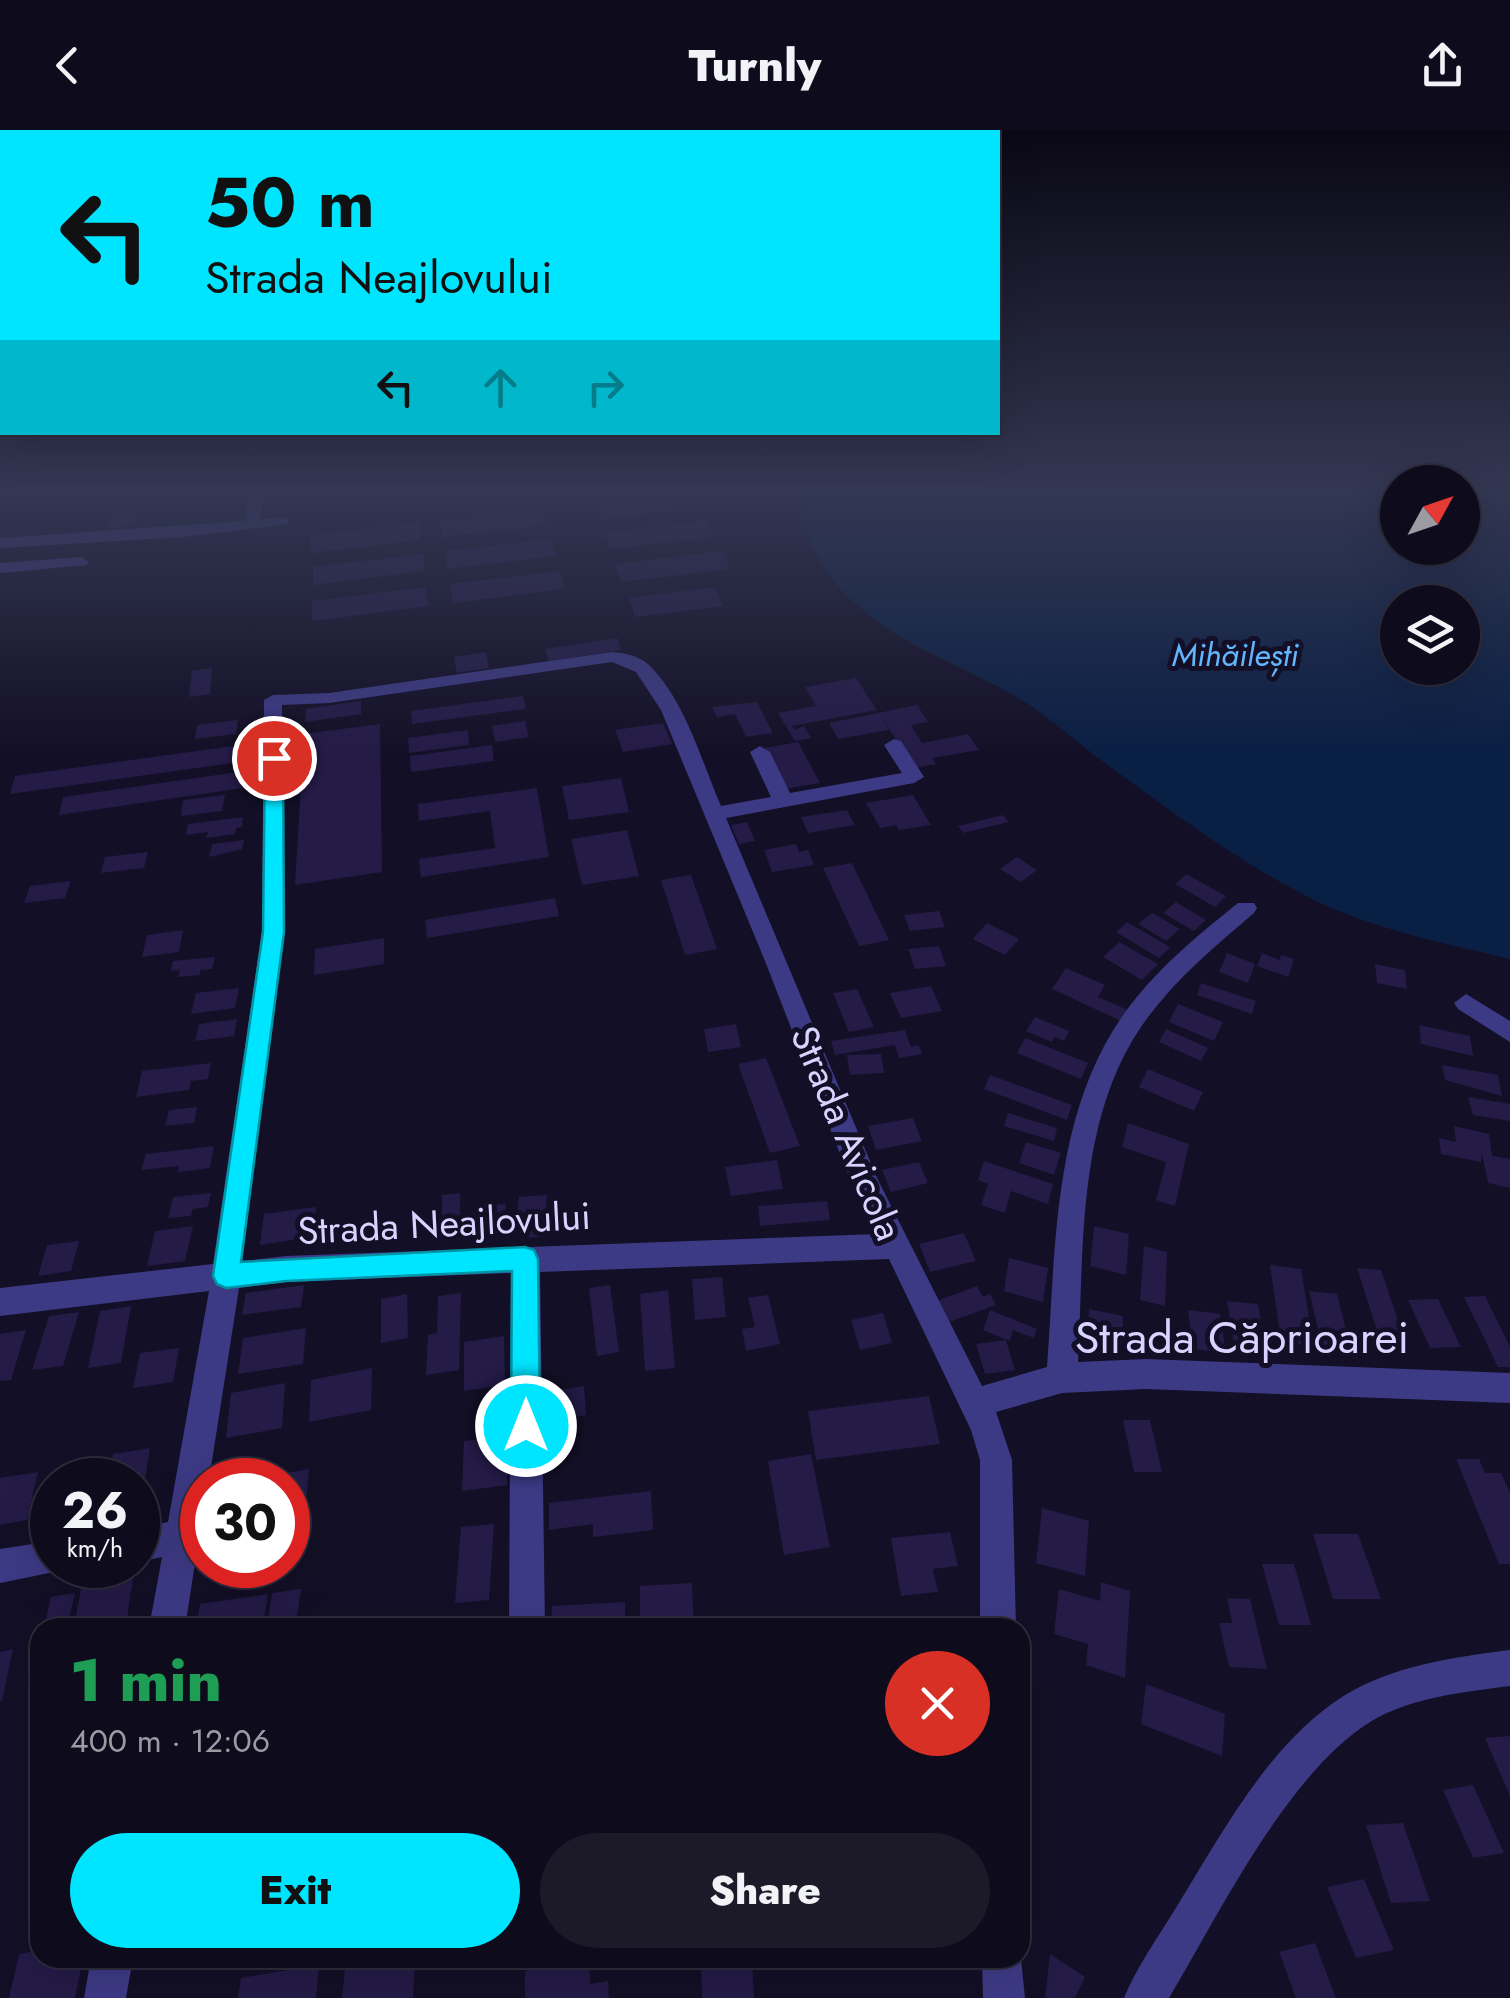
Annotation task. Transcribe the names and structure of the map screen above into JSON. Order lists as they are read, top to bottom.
{
  "streets": {
    "street": ["Strada Avicola", "Strada Neajlovului", "Strada Căprioarei"]
  },
  "crossings": [
    ["Strada Avicola", "Strada Neajlovului"],
    ["Strada Avicola", "Strada Căprioarei"]
  ],
  "water": ["Mihăilești"],
  "north": "top right",
  "page": {
    "header": "Turnly",
    "turn": ["50 m", "Strada Neajlovului"],
    "speed": "26 km/h",
    "limit": "30",
    "heading": ["1 min", "400 m · 12:06"],
    "buttons": ["Exit", "Share"]
  }
}
